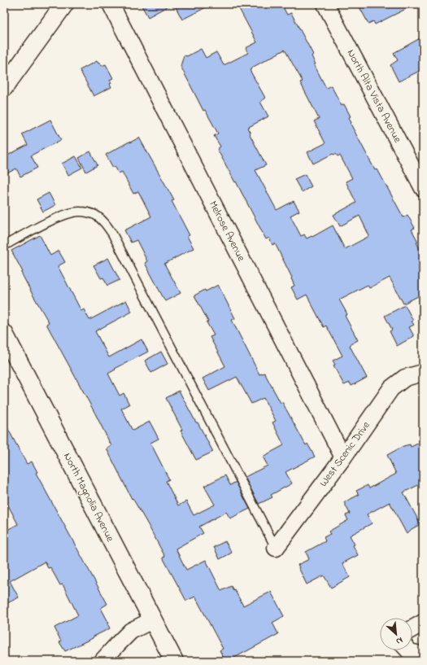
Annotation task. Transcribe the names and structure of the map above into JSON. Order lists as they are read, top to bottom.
{
  "streets": {
    "street": [
      "North Alta Vista Avenue",
      "Melrose Avenue",
      "West Scenic Drive",
      "North Magnolia Avenue"
    ]
  },
  "crossings": [
    ["Melrose Avenue", "West Scenic Drive"]
  ],
  "north": "bottom right"
}
